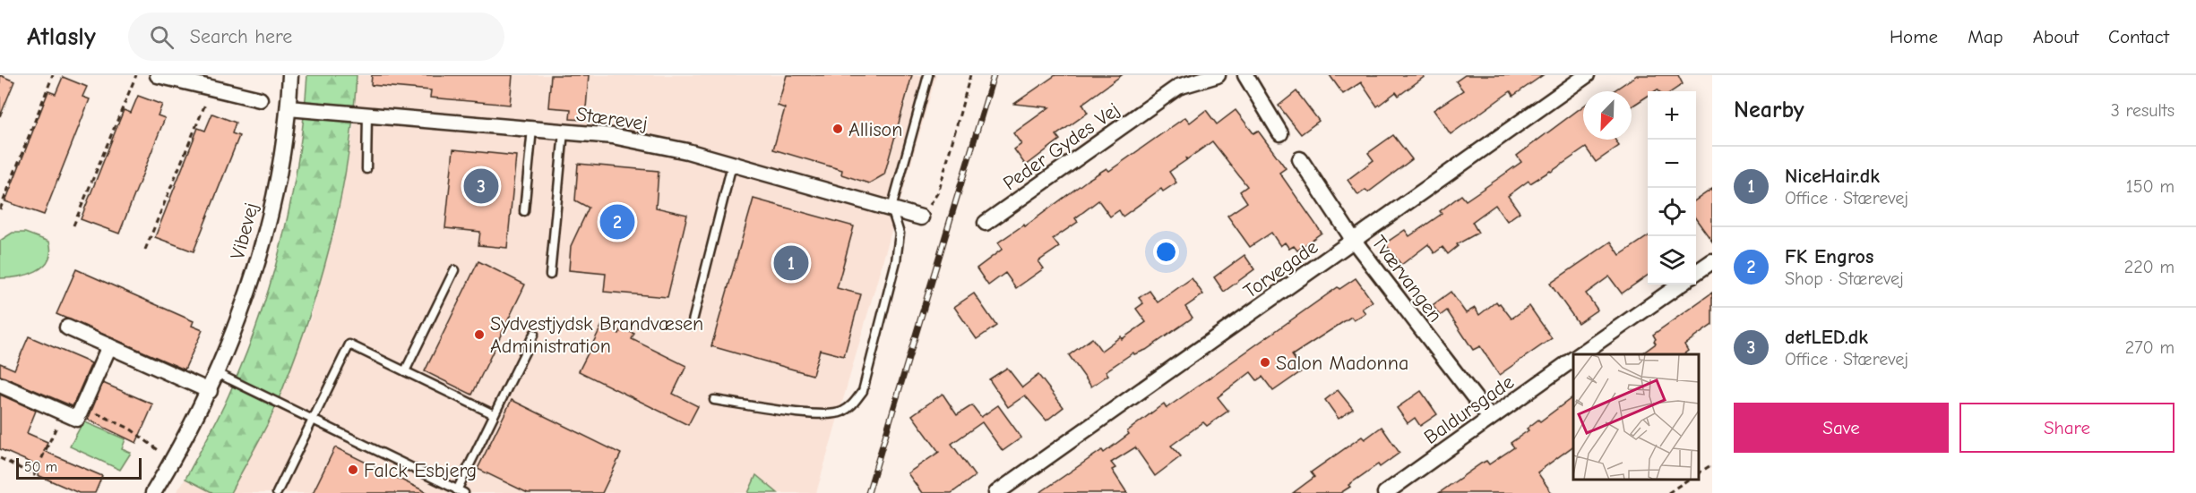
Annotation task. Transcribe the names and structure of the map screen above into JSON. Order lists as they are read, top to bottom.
{
  "streets": {
    "street": [
      "Stærevej",
      "Peder Gydes Vej",
      "Vibevej",
      "Torvegade",
      "Tværvangen",
      "Baldursgade"
    ]
  },
  "crossings": [
    ["Stærevej", "Vibevej"],
    ["Torvegade", "Tværvangen"],
    ["Tværvangen", "Baldursgade"]
  ],
  "places": [
    "Allison",
    "Sydvestjydsk Brandvæsen Administration",
    "Salon Madonna",
    "Falck Esbjerg"
  ],
  "scale_bar": "50 m",
  "north": "bottom left",
  "page": {
    "header": "Atlasly",
    "search": "Search here",
    "nav": [
      "Home",
      "Map",
      "About",
      "Contact"
    ],
    "heading": ["Nearby", "3 results"],
    "map_buttons": ["+", "−"],
    "list": [
      {
        "mark": "1",
        "name": "NiceHair.dk",
        "note": "Office · Stærevej",
        "value": "150 m"
      },
      {
        "mark": "2",
        "name": "FK Engros",
        "note": "Shop · Stærevej",
        "value": "220 m"
      },
      {
        "mark": "3",
        "name": "detLED.dk",
        "note": "Office · Stærevej",
        "value": "270 m"
      }
    ],
    "pins": ["3", "2", "1"],
    "buttons": ["Save", "Share"],
    "scale": "50 m"
  }
}
